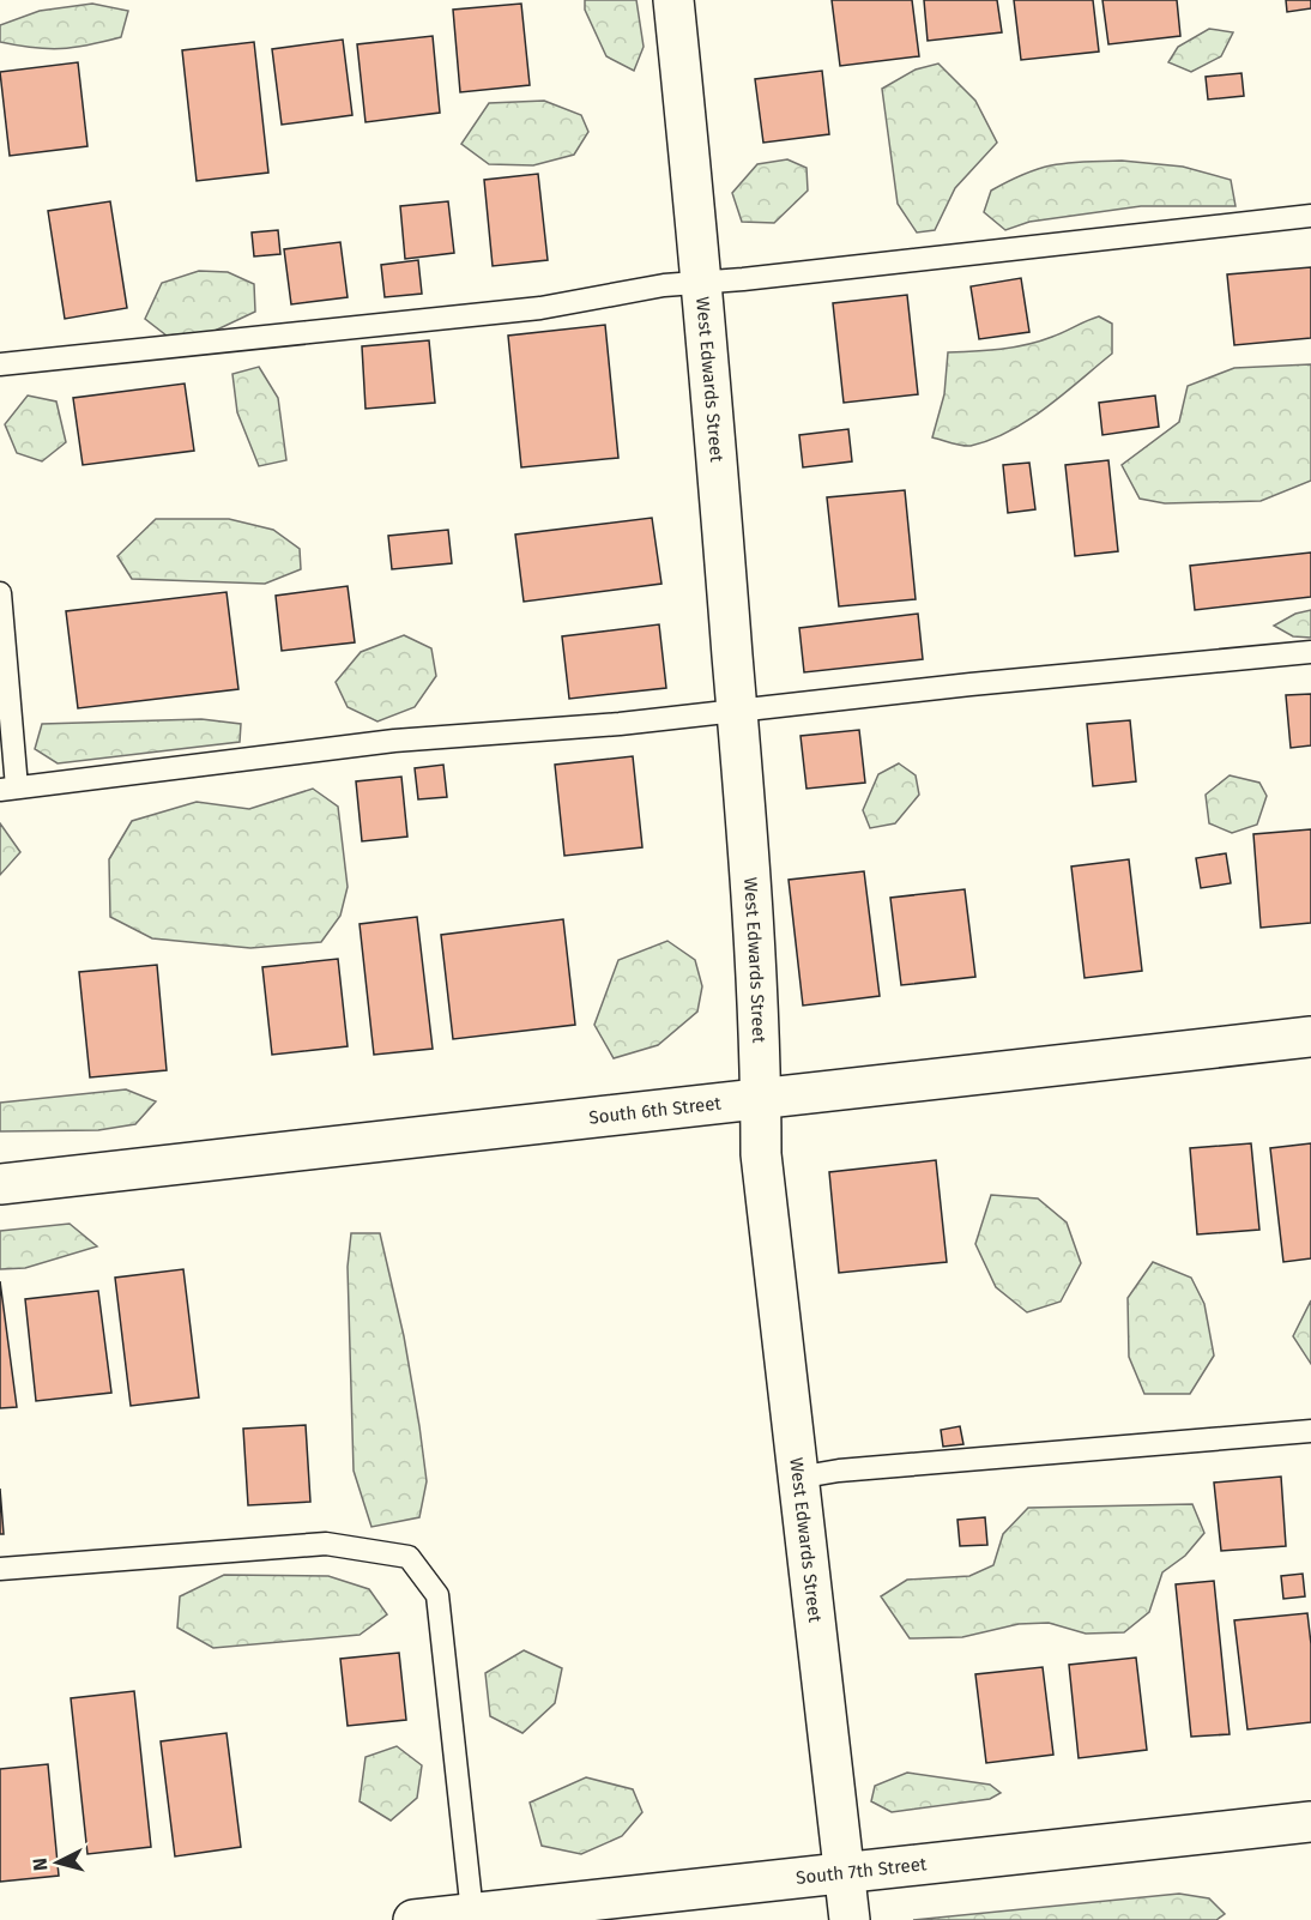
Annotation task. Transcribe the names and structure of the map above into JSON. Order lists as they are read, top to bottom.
{
  "streets": {
    "street": ["West Edwards Street", "South 6th Street", "South 7th Street"]
  },
  "crossings": [
    ["West Edwards Street", "South 6th Street"],
    ["West Edwards Street", "South 7th Street"]
  ],
  "north": "left"
}
